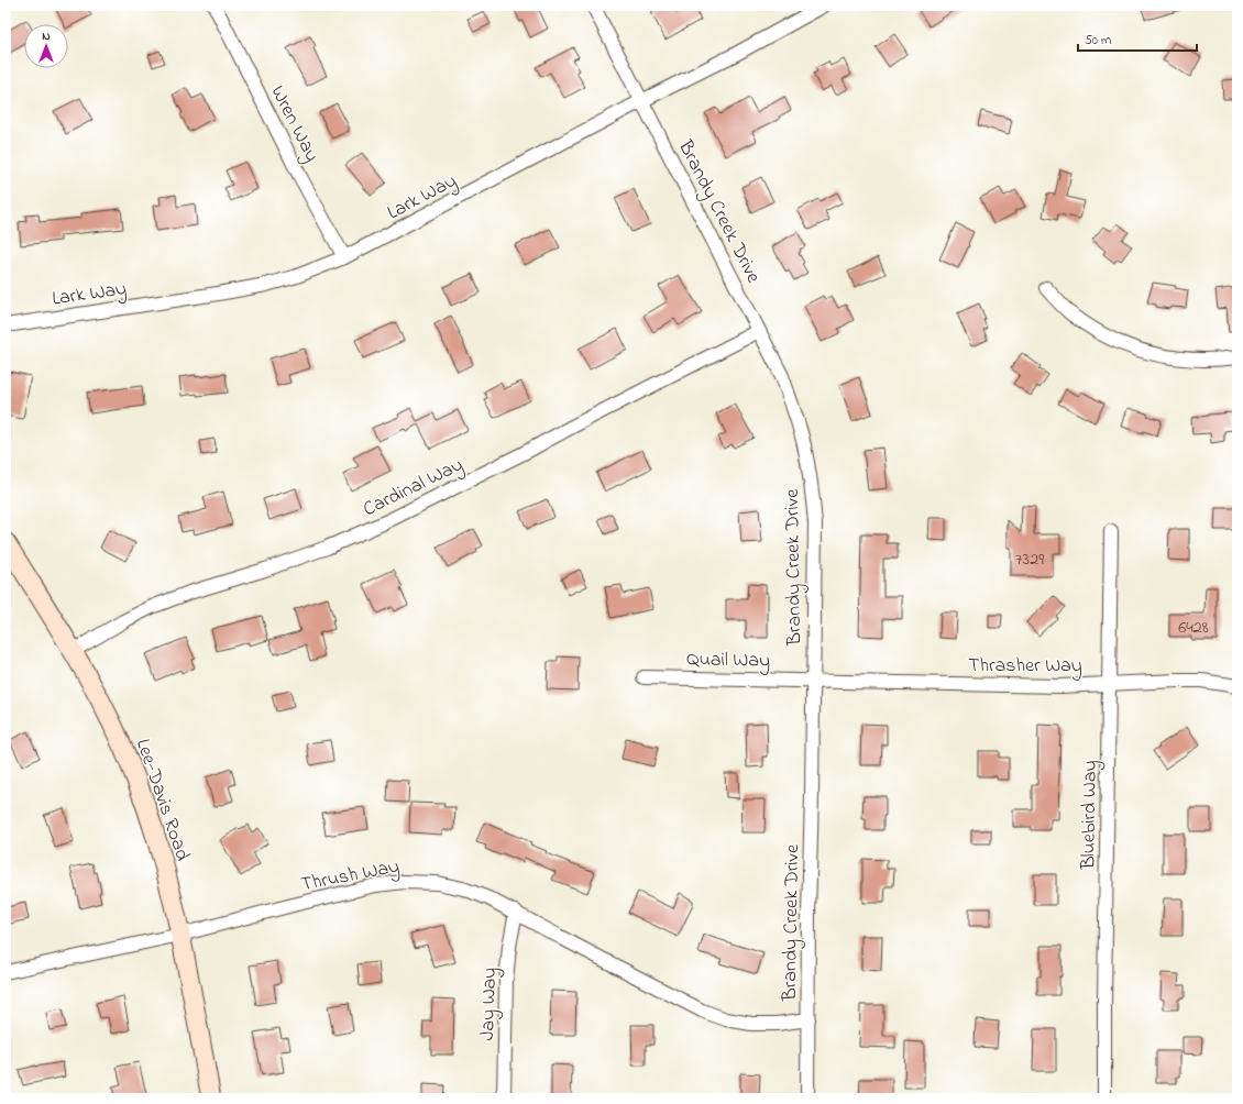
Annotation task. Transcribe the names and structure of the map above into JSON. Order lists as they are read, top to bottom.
{
  "streets": {
    "main road": ["Lee-Davis Road"],
    "street": [
      "Wren Way",
      "Lark Way",
      "Brandy Creek Drive",
      "Cardinal Way",
      "Quail Way",
      "Thrasher Way",
      "Bluebird Way",
      "Thrush Way",
      "Jay Way"
    ]
  },
  "crossings": [
    ["Wren Way", "Lark Way"],
    ["Lark Way", "Brandy Creek Drive"],
    ["Brandy Creek Drive", "Cardinal Way"],
    ["Brandy Creek Drive", "Quail Way"],
    ["Brandy Creek Drive", "Thrasher Way"],
    ["Brandy Creek Drive", "Thrush Way"],
    ["Cardinal Way", "Lee-Davis Road"],
    ["Quail Way", "Thrasher Way"],
    ["Thrasher Way", "Bluebird Way"],
    ["Lee-Davis Road", "Thrush Way"],
    ["Thrush Way", "Jay Way"]
  ],
  "house_numbers": ["7329", "6428"],
  "scale_bar": "50 m",
  "north": "top"
}
